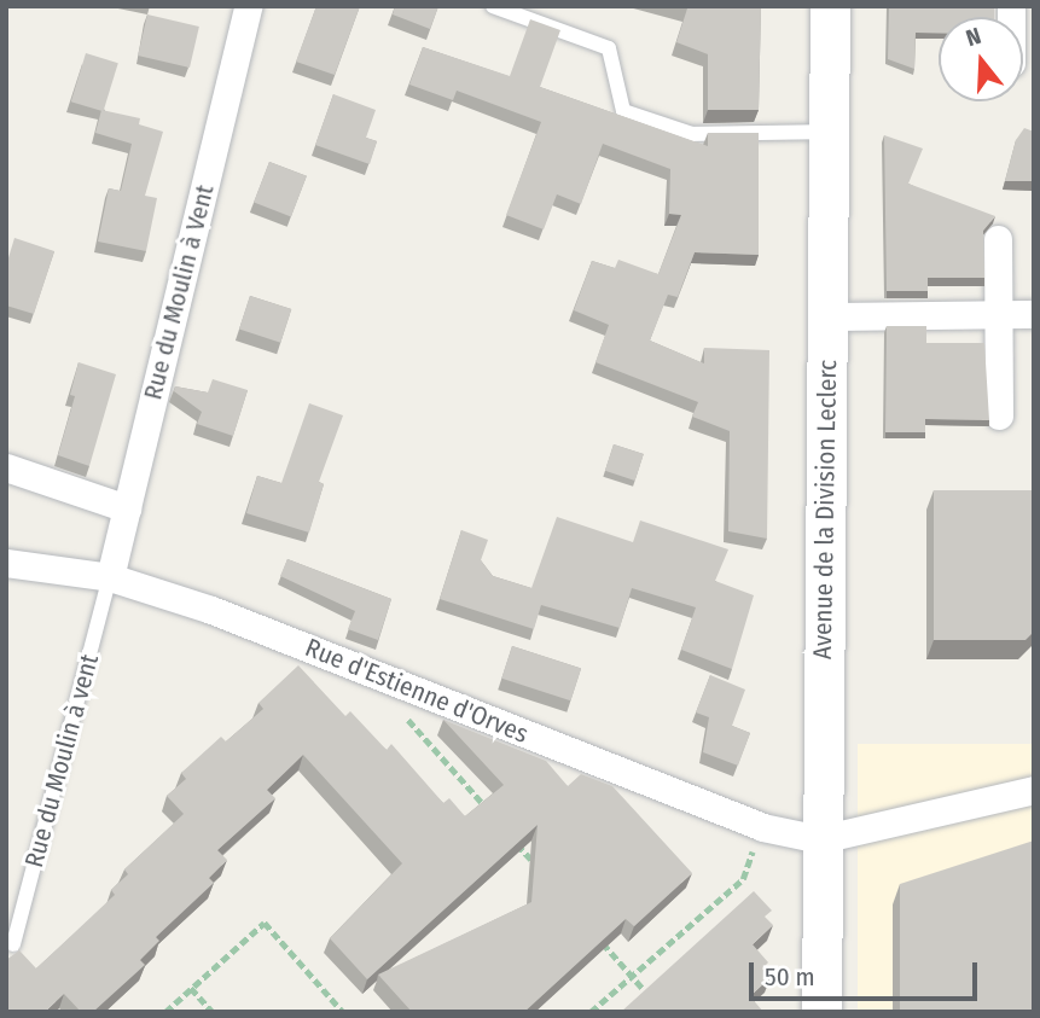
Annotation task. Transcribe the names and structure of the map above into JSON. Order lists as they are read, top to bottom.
{
  "streets": {
    "main road": ["Avenue de la Division Leclerc"],
    "street": ["Rue du Moulin à Vent", "Rue d'Estienne d'Orves"],
    "lane": ["Rue du Moulin à vent"]
  },
  "crossings": [
    ["Rue du Moulin à Vent", "Rue d'Estienne d'Orves"],
    ["Rue du Moulin à Vent", "Rue du Moulin à vent"],
    ["Avenue de la Division Leclerc", "Rue d'Estienne d'Orves"],
    ["Rue d'Estienne d'Orves", "Rue du Moulin à vent"]
  ],
  "scale_bar": "50 m",
  "north": "top"
}
